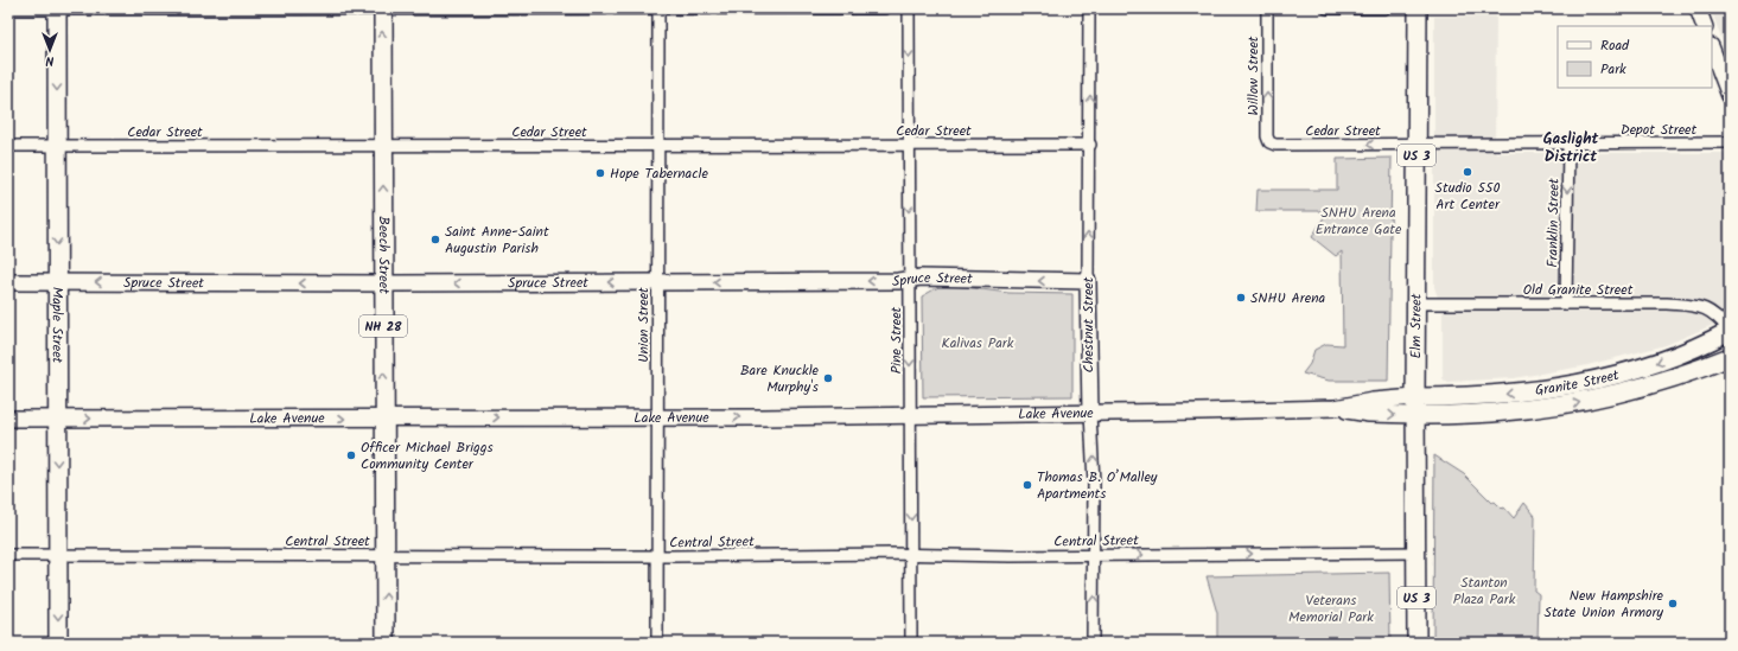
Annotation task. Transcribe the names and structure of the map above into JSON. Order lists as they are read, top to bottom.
{
  "streets": {
    "main road": [
      "US 3",
      "Beech Street",
      "Maple Street",
      "NH 28",
      "Elm Street",
      "Granite Street"
    ],
    "street": [
      "Willow Street",
      "Depot Street",
      "Cedar Street",
      "Franklin Street",
      "Spruce Street",
      "Old Granite Street",
      "Union Street",
      "Chestnut Street",
      "Pine Street",
      "Lake Avenue",
      "Central Street"
    ]
  },
  "crossings": [
    ["Willow Street", "Cedar Street"],
    ["Depot Street", "Cedar Street"],
    ["Depot Street", "Franklin Street"],
    ["Depot Street", "Elm Street"],
    ["Cedar Street", "Beech Street"],
    ["Cedar Street", "Maple Street"],
    ["Cedar Street", "Union Street"],
    ["Cedar Street", "Chestnut Street"],
    ["Cedar Street", "Elm Street"],
    ["Cedar Street", "Pine Street"],
    ["Franklin Street", "Old Granite Street"],
    ["Beech Street", "Spruce Street"],
    ["Beech Street", "Lake Avenue"],
    ["Beech Street", "Central Street"],
    ["Spruce Street", "Maple Street"],
    ["Spruce Street", "Union Street"],
    ["Spruce Street", "Chestnut Street"],
    ["Spruce Street", "Pine Street"],
    ["Old Granite Street", "Elm Street"],
    ["Old Granite Street", "Granite Street"],
    ["Maple Street", "Lake Avenue"],
    ["Maple Street", "Central Street"],
    ["Union Street", "Lake Avenue"],
    ["Union Street", "Central Street"],
    ["Chestnut Street", "Lake Avenue"],
    ["Chestnut Street", "Central Street"],
    ["Elm Street", "Granite Street"],
    ["Elm Street", "Lake Avenue"],
    ["Elm Street", "Central Street"],
    ["Pine Street", "Lake Avenue"],
    ["Pine Street", "Central Street"],
    ["Granite Street", "Lake Avenue"]
  ],
  "one_way": [
    "Willow Street",
    "Franklin Street",
    "Beech Street",
    "Spruce Street",
    "Maple Street",
    "Chestnut Street",
    "Pine Street",
    "Lake Avenue"
  ],
  "districts": ["Gaslight District"],
  "parks": [
    "SNHU Arena Entrance Gate",
    "Kalivas Park",
    "Stanton Plaza Park",
    "Veterans Memorial Park"
  ],
  "places": [
    "Studio 550 Art Center",
    "Hope Tabernacle",
    "Saint Anne-Saint Augustin Parish",
    "SNHU Arena",
    "Bare Knuckle Murphy's",
    "Officer Michael Briggs Community Center",
    "Thomas B. O’Malley Apartments",
    "New Hampshire State Union Armory"
  ],
  "legend": ["Road", "Park"],
  "north": "bottom"
}
